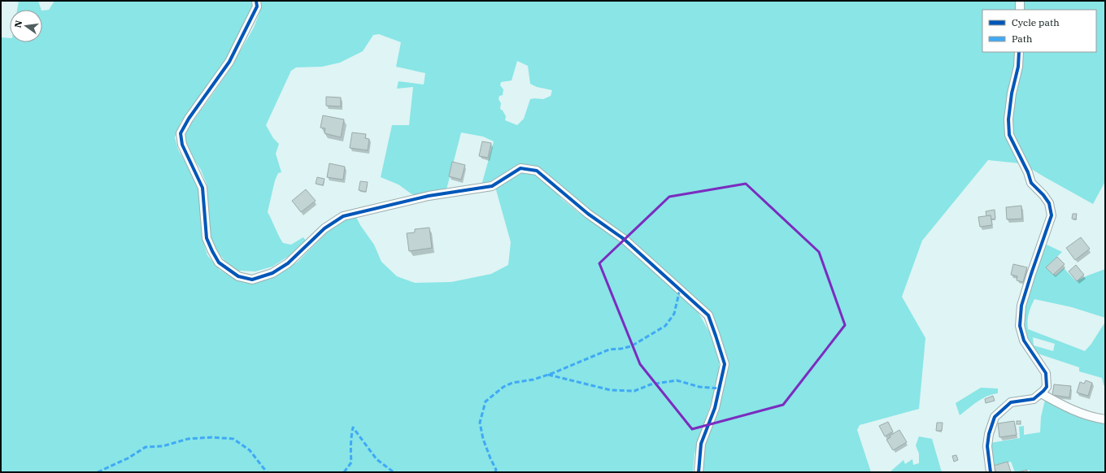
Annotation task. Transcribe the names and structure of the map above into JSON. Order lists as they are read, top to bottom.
{
  "legend": ["Cycle path", "Path"],
  "north": "left"
}
